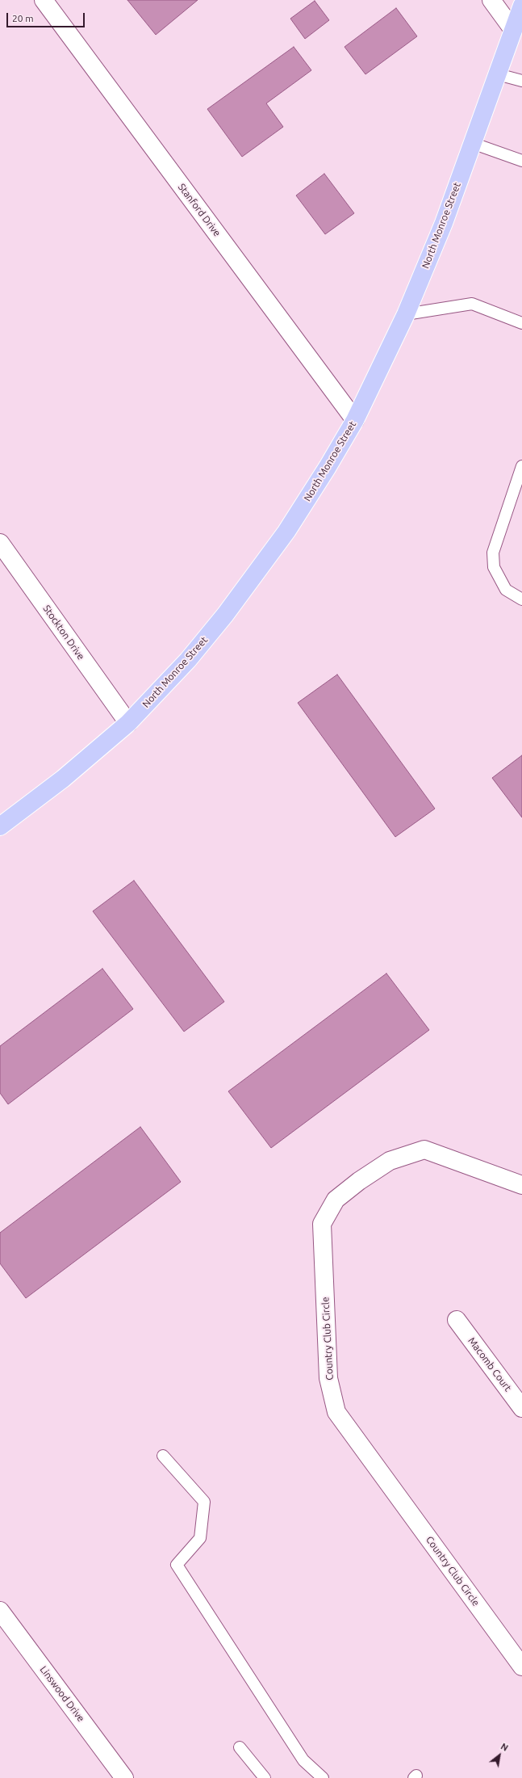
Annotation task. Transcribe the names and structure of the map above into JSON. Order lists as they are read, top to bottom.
{
  "streets": {
    "main road": ["North Monroe Street"],
    "street": [
      "Stanford Drive",
      "Stockton Drive",
      "Country Club Circle",
      "Macomb Court",
      "Linswood Drive"
    ]
  },
  "crossings": [
    ["Stanford Drive", "North Monroe Street"],
    ["North Monroe Street", "Stockton Drive"]
  ],
  "scale_bar": "20 m",
  "north": "top right"
}
